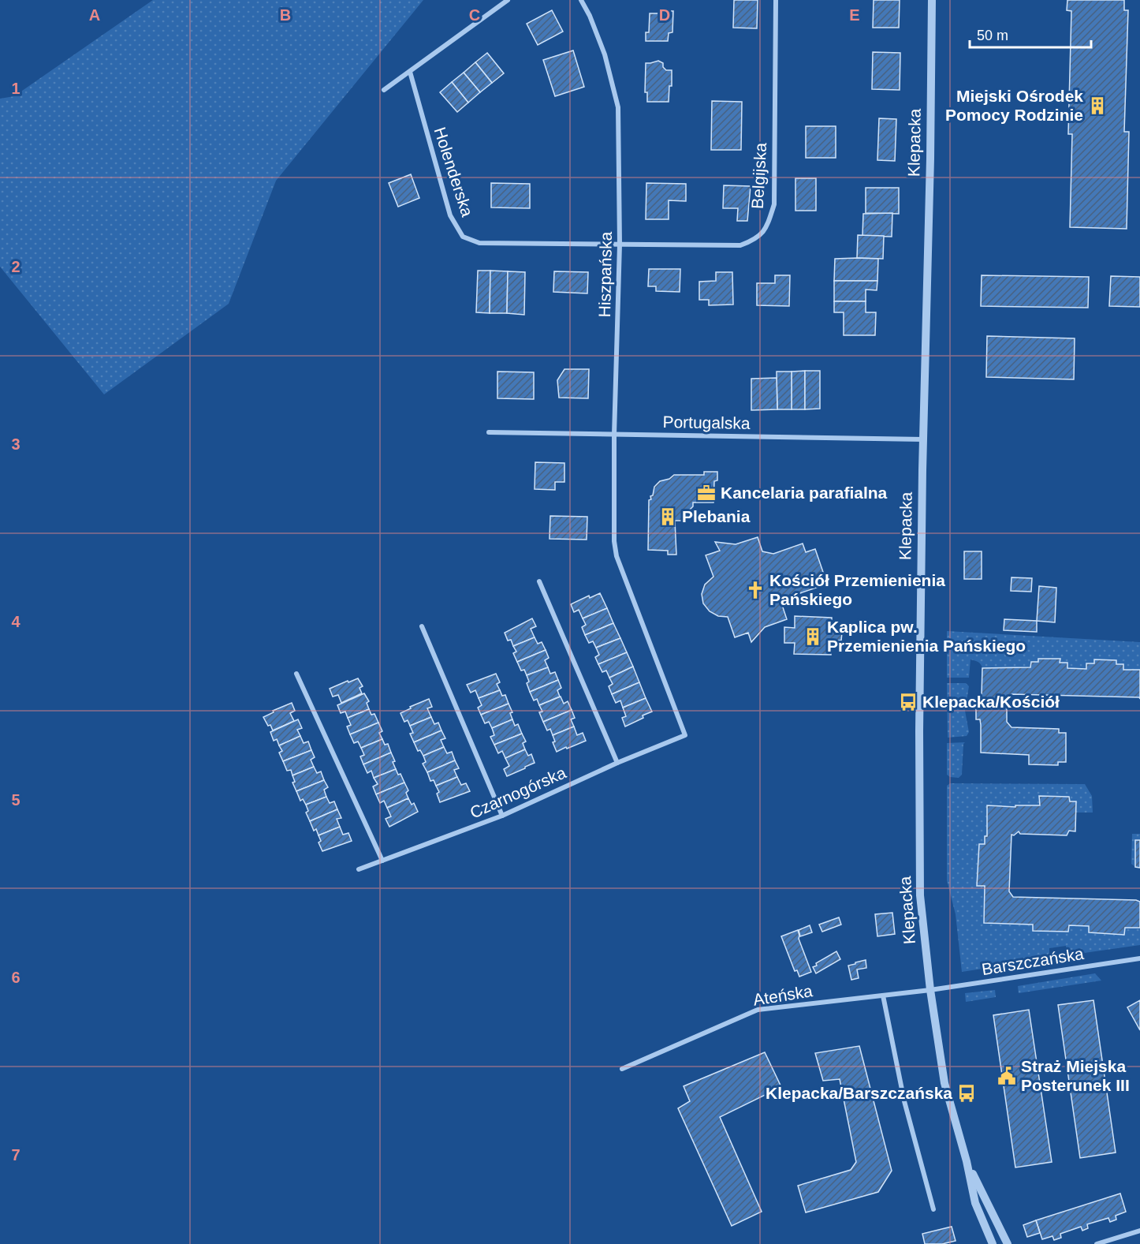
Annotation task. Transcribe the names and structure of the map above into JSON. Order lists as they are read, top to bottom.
{
  "streets": {
    "street": [
      "Klepacka",
      "Holenderska",
      "Belgijska",
      "Hiszpańska",
      "Portugalska",
      "Czarnogórska",
      "Barszczańska",
      "Ateńska"
    ]
  },
  "crossings": [
    ["Klepacka", "Portugalska"],
    ["Klepacka", "Barszczańska"],
    ["Klepacka", "Ateńska"],
    ["Holenderska", "Belgijska"],
    ["Holenderska", "Hiszpańska"],
    ["Belgijska", "Hiszpańska"],
    ["Hiszpańska", "Portugalska"],
    ["Hiszpańska", "Czarnogórska"],
    ["Barszczańska", "Ateńska"]
  ],
  "places": {
    "building": ["Miejski Ośrodek Pomocy Rodzinie", "Plebania", "Kaplica pw. Przemienienia Pańskiego"],
    "office": ["Kancelaria parafialna"],
    "church": ["Kościół Przemienienia Pańskiego"],
    "bus stop": ["Klepacka/Kościół", "Klepacka/Barszczańska"],
    "public building": ["Straż Miejska Posterunek III"]
  },
  "scale_bar": "50 m",
  "grid": {
    "columns": [
      "A",
      "B",
      "C",
      "D",
      "E"
    ],
    "rows": [
      "1",
      "2",
      "3",
      "4",
      "5",
      "6",
      "7"
    ]
  }
}
